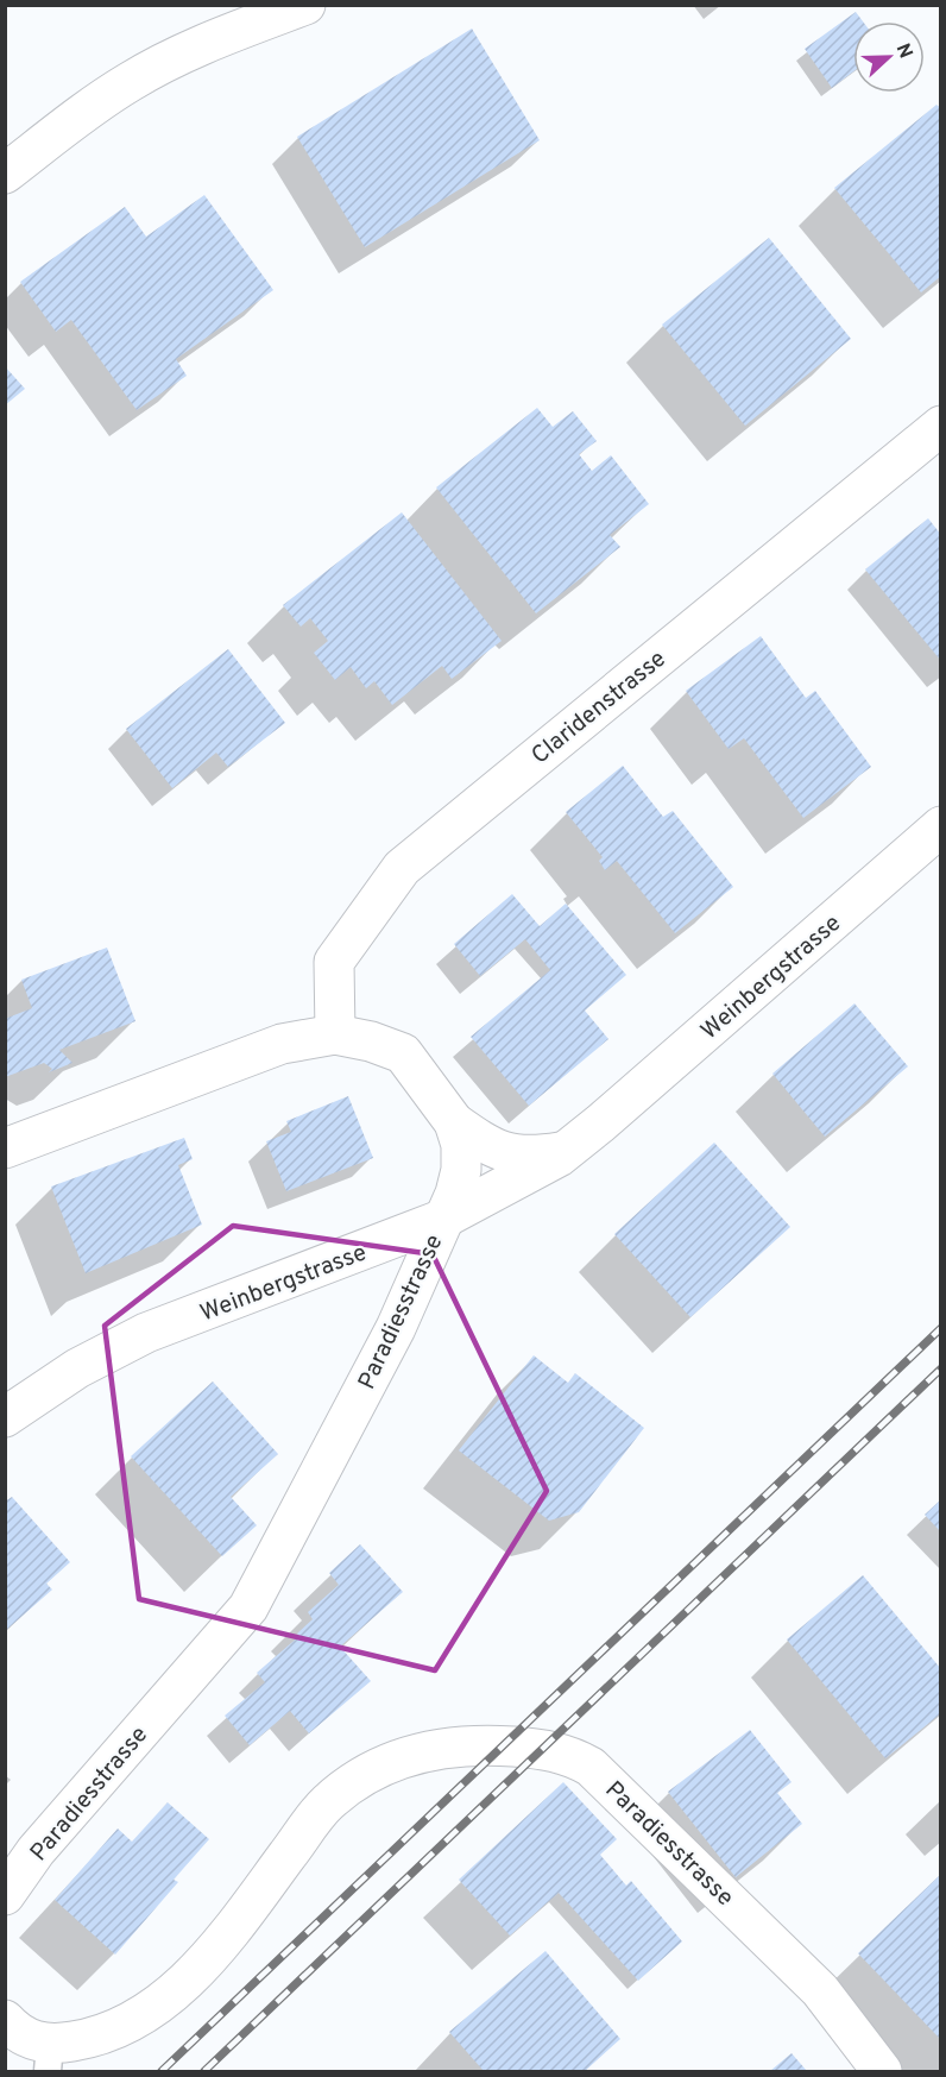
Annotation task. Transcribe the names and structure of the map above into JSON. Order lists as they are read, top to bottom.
{
  "streets": {
    "street": ["Claridenstrasse", "Weinbergstrasse", "Paradiesstrasse"]
  },
  "crossings": [
    ["Claridenstrasse", "Paradiesstrasse"],
    ["Weinbergstrasse", "Paradiesstrasse"]
  ],
  "north": "right"
}
